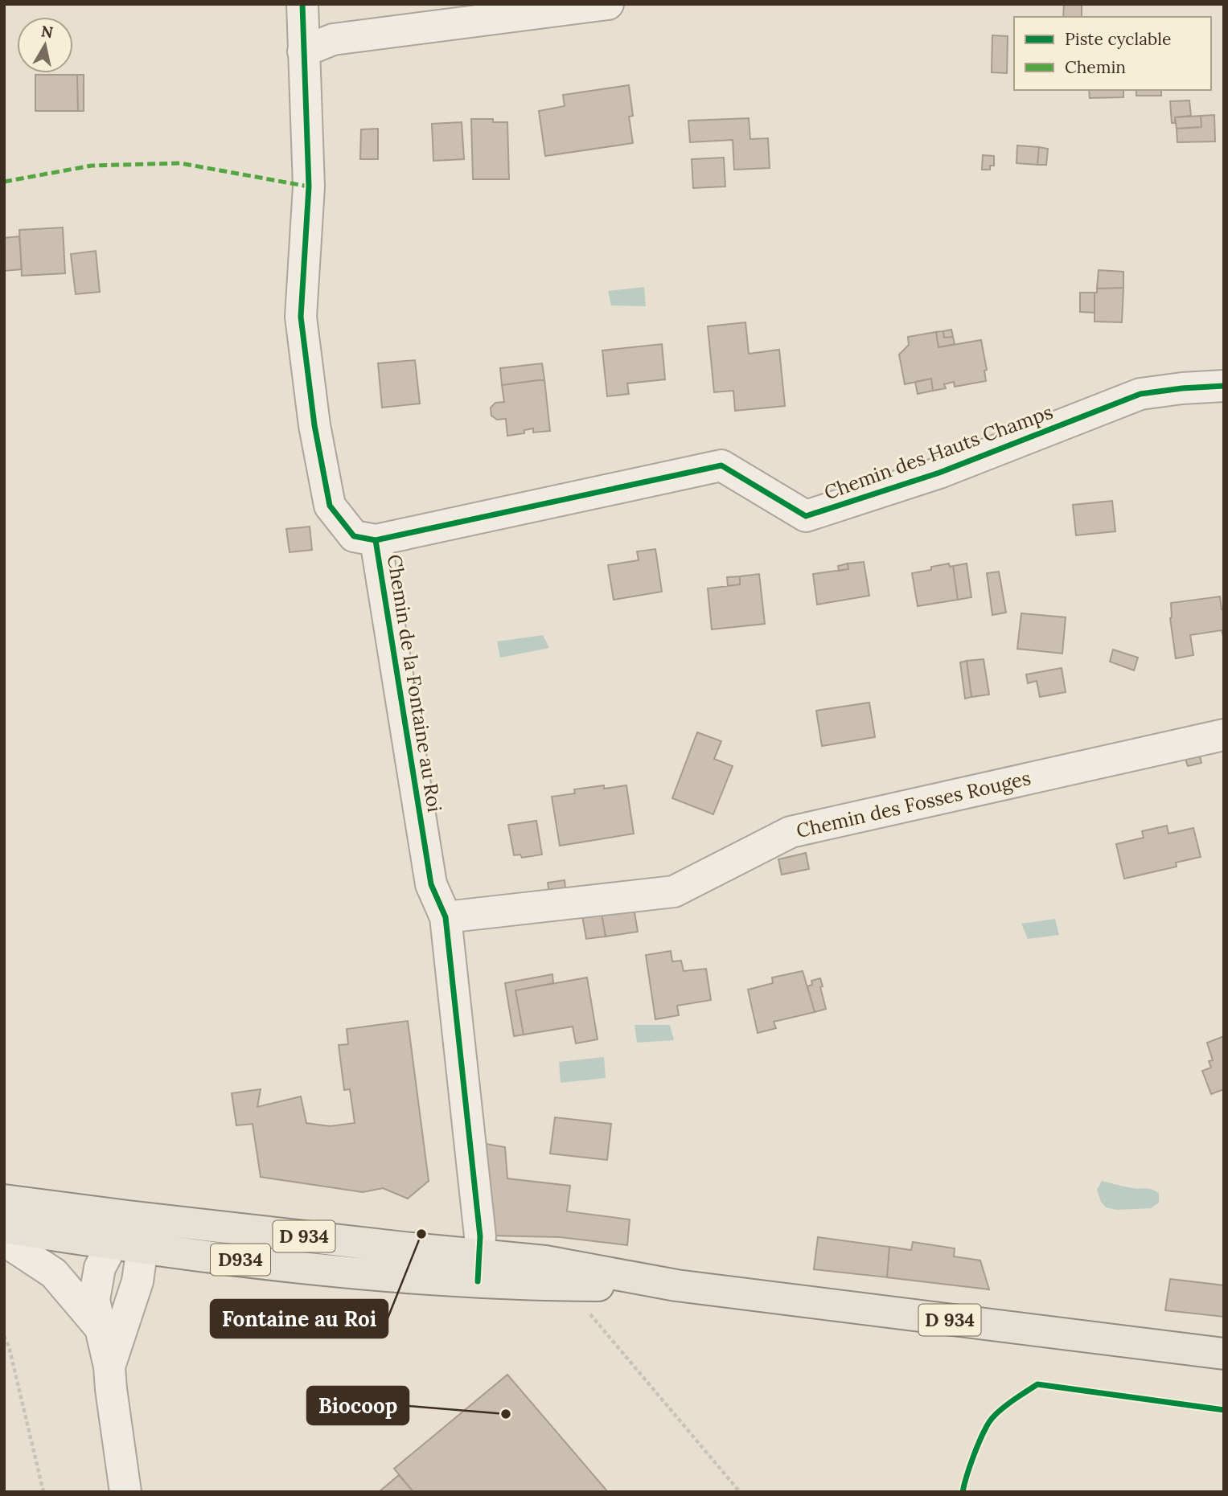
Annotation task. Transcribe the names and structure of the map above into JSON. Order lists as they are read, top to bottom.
{
  "streets": {
    "main road": ["D 934", "D934"],
    "street": ["Chemin des Hauts Champs", "Chemin de la Fontaine au Roi", "Chemin des Fosses Rouges"]
  },
  "crossings": [
    ["Chemin des Hauts Champs", "Chemin de la Fontaine au Roi"],
    ["Chemin de la Fontaine au Roi", "Chemin des Fosses Rouges"],
    ["Chemin de la Fontaine au Roi", "D 934"],
    ["Chemin de la Fontaine au Roi", "D934"],
    ["D 934", "D934"]
  ],
  "places": ["Fontaine au Roi", "Biocoop"],
  "legend": ["Piste cyclable", "Chemin"],
  "north": "top"
}
